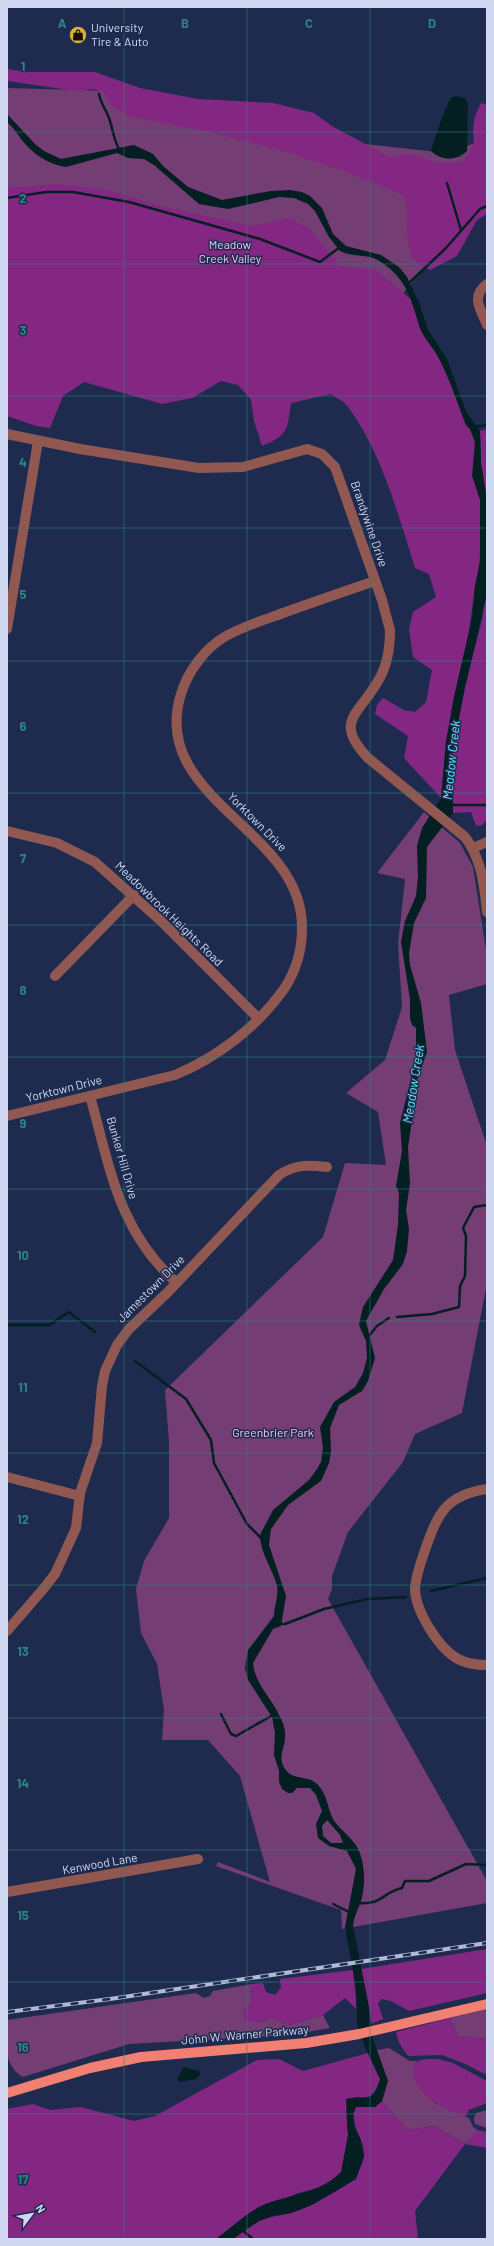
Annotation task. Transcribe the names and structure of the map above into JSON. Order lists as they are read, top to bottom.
{
  "streets": {
    "main road": ["John W. Warner Parkway"],
    "street": [
      "Brandywine Drive",
      "Yorktown Drive",
      "Meadowbrook Heights Road",
      "Bunker Hill Drive",
      "Jamestown Drive",
      "Kenwood Lane"
    ]
  },
  "crossings": [
    ["Brandywine Drive", "Yorktown Drive"],
    ["Yorktown Drive", "Meadowbrook Heights Road"],
    ["Yorktown Drive", "Bunker Hill Drive"],
    ["Bunker Hill Drive", "Jamestown Drive"]
  ],
  "water": ["Meadow Creek"],
  "parks": ["Meadow Creek Valley", "Greenbrier Park"],
  "places": {
    "shop": ["University Tire & Auto"]
  },
  "north": "top right",
  "grid": {
    "columns": [
      "A",
      "B",
      "C",
      "D"
    ],
    "rows": [
      "1",
      "2",
      "3",
      "4",
      "5",
      "6",
      "7",
      "8",
      "9",
      "10",
      "11",
      "12",
      "13",
      "14",
      "15",
      "16",
      "17"
    ]
  }
}
